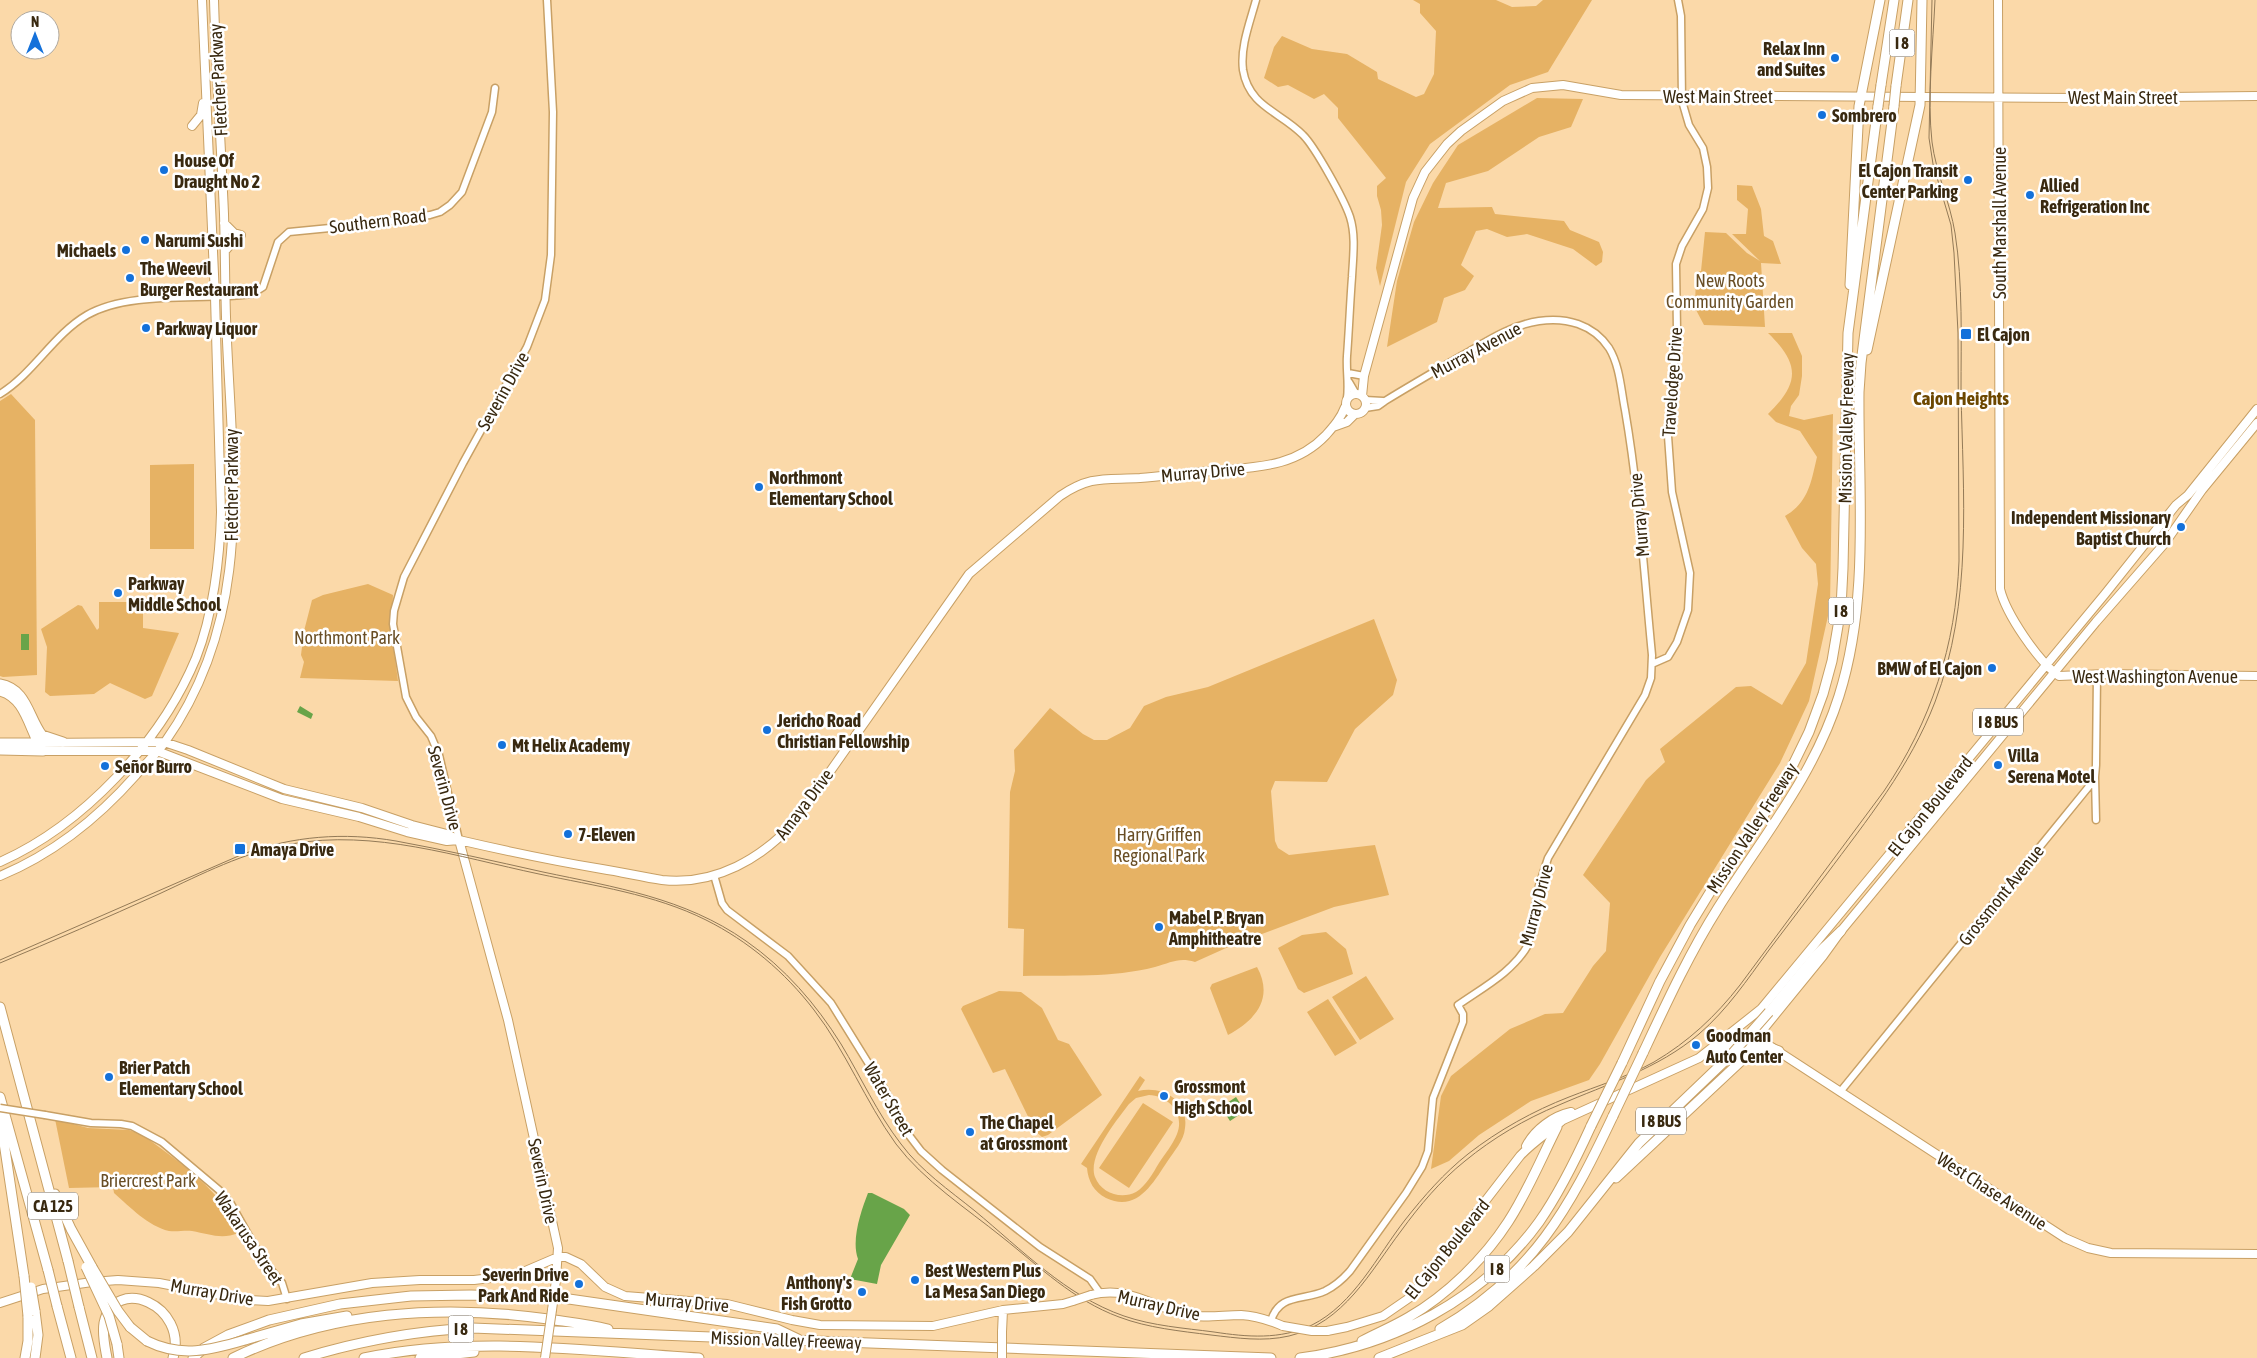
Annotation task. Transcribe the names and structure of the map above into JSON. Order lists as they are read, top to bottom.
{
  "streets": {
    "highway": [
      "I 8",
      "Mission Valley Freeway",
      "I 8 BUS",
      "CA 125"
    ],
    "main road": [
      "Fletcher Parkway",
      "West Main Street",
      "South Marshall Avenue",
      "Murray Avenue",
      "Severin Drive",
      "Murray Drive",
      "West Washington Avenue",
      "Amaya Drive",
      "El Cajon Boulevard",
      "West Chase Avenue"
    ],
    "street": [
      "Southern Road",
      "Travelodge Drive",
      "Grossmont Avenue",
      "Water Street",
      "Wakarusa Street"
    ]
  },
  "crossings": [
    ["Fletcher Parkway", "Southern Road"],
    ["Fletcher Parkway", "Amaya Drive"],
    ["West Main Street", "South Marshall Avenue"],
    ["West Main Street", "Murray Avenue"],
    ["West Main Street", "Travelodge Drive"],
    ["South Marshall Avenue", "West Washington Avenue"],
    ["South Marshall Avenue", "El Cajon Boulevard"],
    ["Murray Avenue", "Murray Drive"],
    ["Travelodge Drive", "Murray Drive"],
    ["Severin Drive", "Murray Drive"],
    ["Severin Drive", "Amaya Drive"],
    ["Mission Valley Freeway", "I 8 BUS"],
    ["Murray Drive", "Amaya Drive"],
    ["Murray Drive", "El Cajon Boulevard"],
    ["Murray Drive", "Water Street"],
    ["Murray Drive", "Wakarusa Street"],
    ["West Washington Avenue", "El Cajon Boulevard"],
    ["I 8 BUS", "El Cajon Boulevard"],
    ["Amaya Drive", "Water Street"],
    ["El Cajon Boulevard", "West Chase Avenue"],
    ["Grossmont Avenue", "West Chase Avenue"]
  ],
  "districts": ["Cajon Heights"],
  "parks": [
    "New Roots Community Garden",
    "Northmont Park",
    "Harry Griffen Regional Park",
    "Briercrest Park"
  ],
  "places": {
    "other": [
      "Relax Inn and Suites",
      "Sombrero",
      "House Of Draught No 2",
      "El Cajon Transit Center Parking",
      "Allied Refrigeration Inc",
      "Narumi Sushi",
      "Michaels",
      "The Weevil Burger Restaurant",
      "Parkway Liquor",
      "Northmont Elementary School",
      "Independent Missionary Baptist Church",
      "Parkway Middle School",
      "BMW of El Cajon",
      "Jericho Road Christian Fellowship",
      "Mt Helix Academy",
      "Villa Serena Motel",
      "Señor Burro",
      "7-Eleven",
      "Mabel P. Bryan Amphitheatre",
      "Goodman Auto Center",
      "Brier Patch Elementary School",
      "Grossmont High School",
      "The Chapel at Grossmont",
      "Best Western Plus La Mesa San Diego",
      "Severin Drive Park And Ride",
      "Anthony's Fish Grotto"
    ],
    "transit": ["El Cajon", "Amaya Drive"]
  },
  "north": "top"
}
